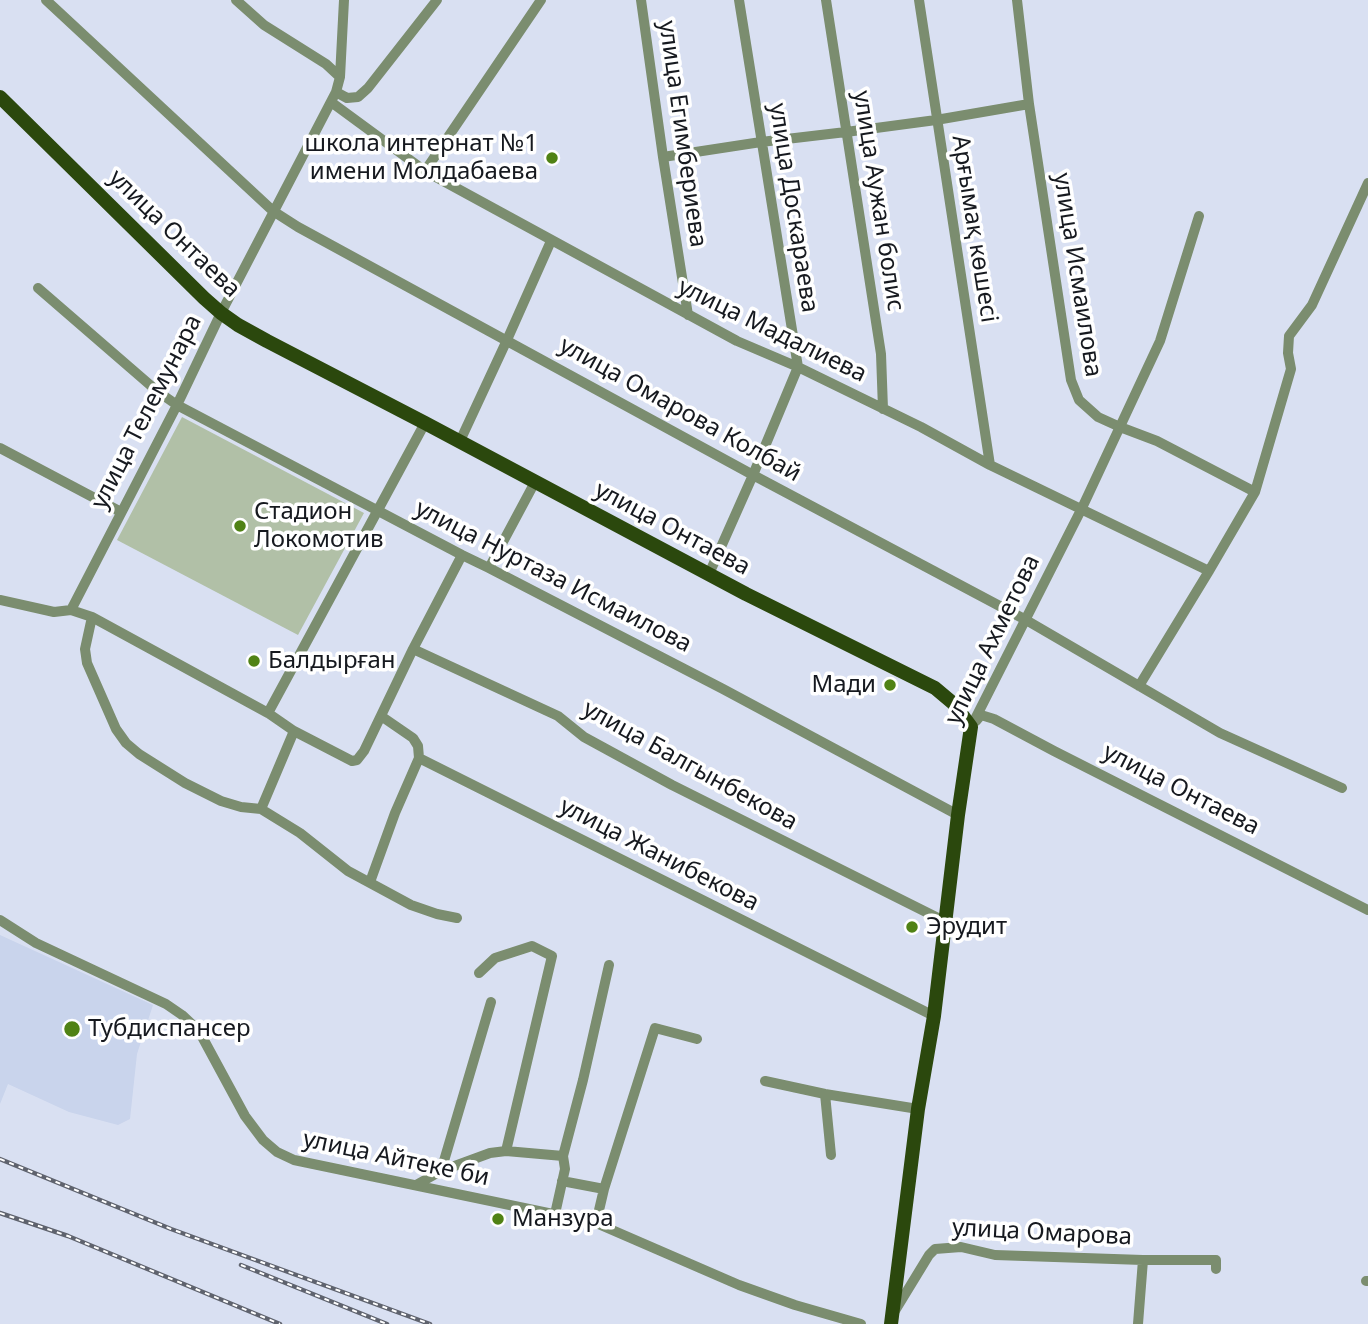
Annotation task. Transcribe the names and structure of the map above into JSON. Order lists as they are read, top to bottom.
{
  "streets": {
    "main road": ["улица Онтаева", "улица Ахметова"],
    "street": [
      "улица Егимбериева",
      "улица Аужан болис",
      "улица Доскараева",
      "Арғымақ көшесі",
      "улица Исмаилова",
      "улица Мадалиева",
      "улица Омарова Колбай",
      "улица Телемунара",
      "улица Нуртаза Исмаилова",
      "улица Балгынбекова",
      "улица Жанибекова",
      "улица Айтеке би",
      "улица Омарова"
    ]
  },
  "crossings": [
    ["улица Егимбериева", "улица Мадалиева"],
    ["улица Аужан болис", "улица Мадалиева"],
    ["улица Доскараева", "улица Мадалиева"],
    ["Арғымақ көшесі", "улица Мадалиева"],
    ["улица Онтаева", "улица Телемунара"],
    ["улица Онтаева", "улица Ахметова"],
    ["улица Исмаилова", "улица Ахметова"],
    ["улица Мадалиева", "улица Телемунара"],
    ["улица Мадалиева", "улица Ахметова"],
    ["улица Омарова Колбай", "улица Телемунара"],
    ["улица Омарова Колбай", "улица Ахметова"],
    ["улица Телемунара", "улица Нуртаза Исмаилова"],
    ["улица Нуртаза Исмаилова", "улица Ахметова"],
    ["улица Ахметова", "улица Балгынбекова"],
    ["улица Ахметова", "улица Жанибекова"],
    ["улица Ахметова", "улица Омарова"]
  ],
  "places": [
    "школа интернат №1 имени Молдабаева",
    "Стадион Локомотив",
    "Балдырған",
    "Мади",
    "Эрудит",
    "Тубдиспансер",
    "Манзура"
  ]
}
